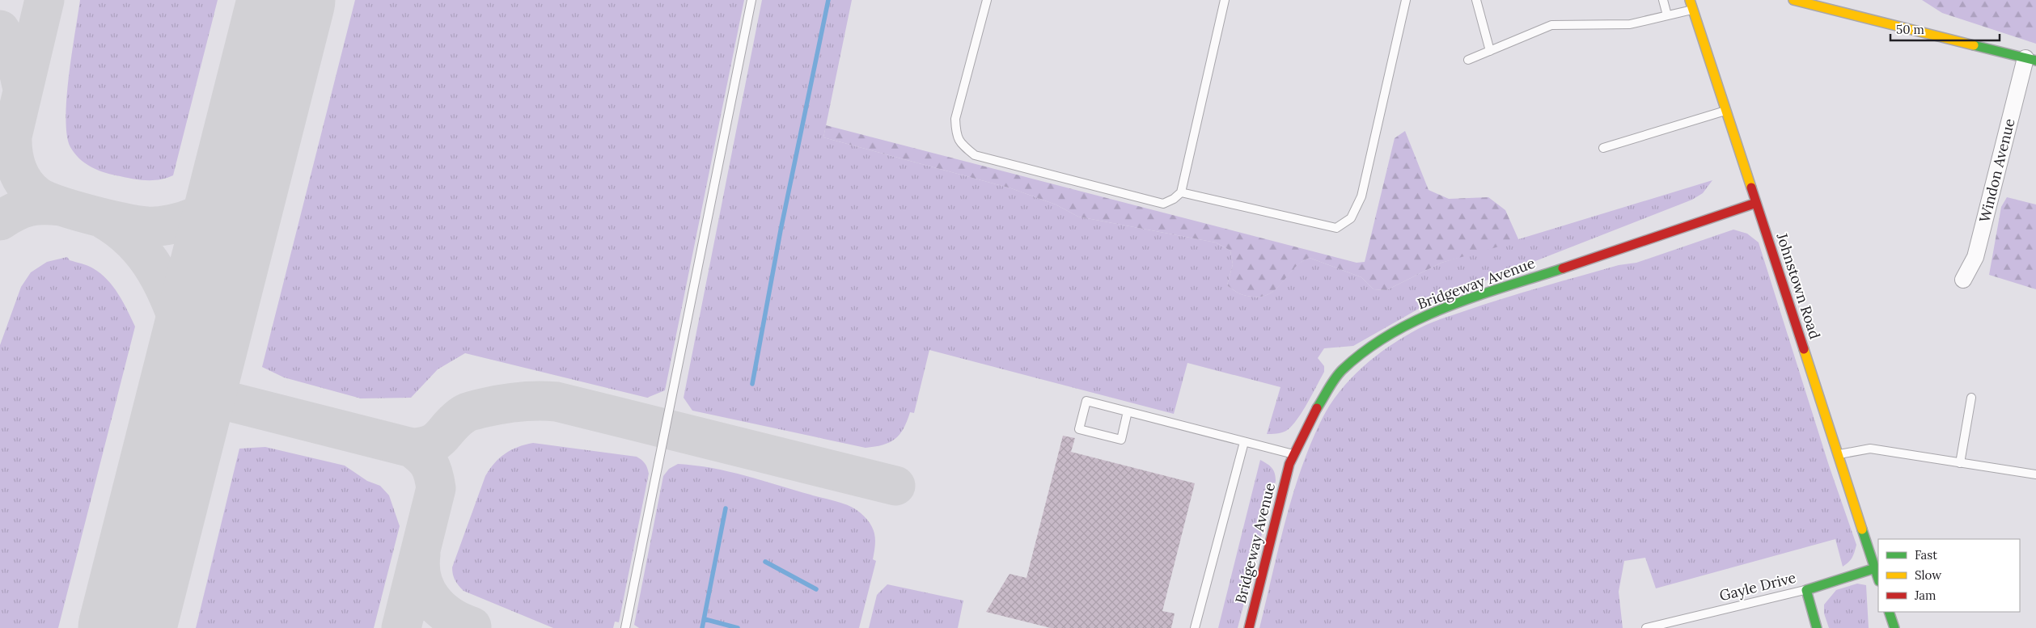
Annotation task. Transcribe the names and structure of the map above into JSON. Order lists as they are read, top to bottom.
{
  "streets": {
    "street": [
      "Windon Avenue",
      "Bridgeway Avenue",
      "Johnstown Road",
      "Gayle Drive"
    ]
  },
  "crossings": [
    ["Bridgeway Avenue", "Johnstown Road"],
    ["Johnstown Road", "Gayle Drive"]
  ],
  "legend": ["Fast", "Slow", "Jam"],
  "scale_bar": "50 m"
}
